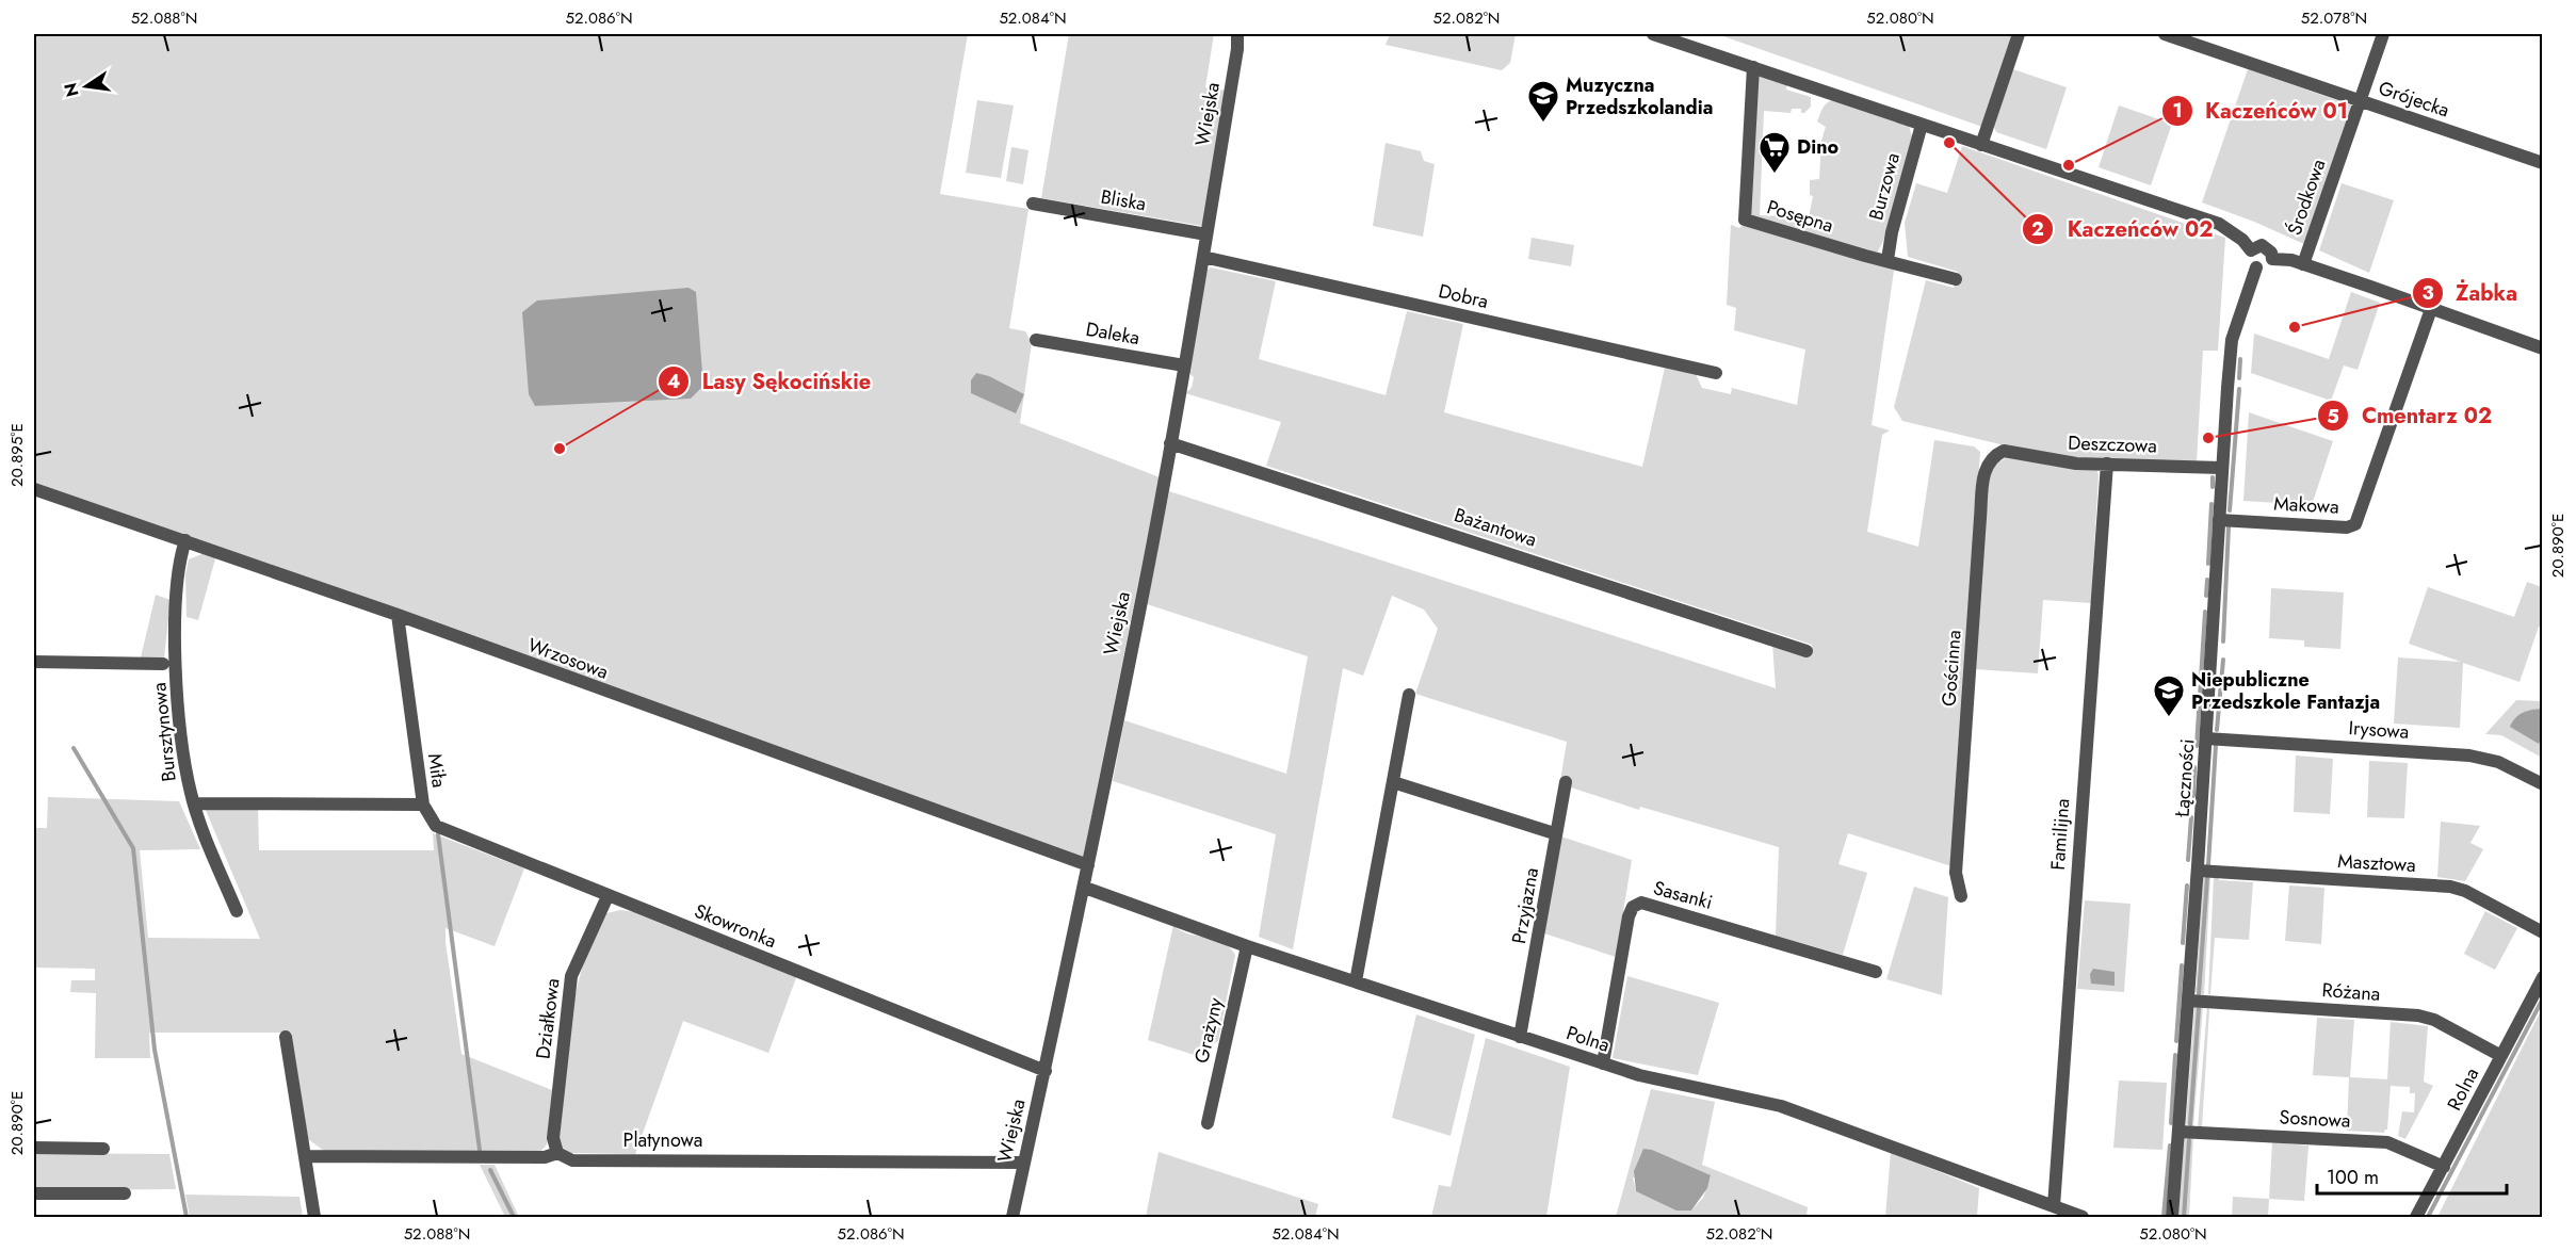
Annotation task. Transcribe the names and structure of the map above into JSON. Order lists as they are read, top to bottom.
{
  "streets": {
    "street": [
      "Grójecka",
      "Wiejska",
      "Burzowa",
      "Środkowa",
      "Bliska",
      "Posępna",
      "Dobra",
      "Daleka",
      "Deszczowa",
      "Makowa",
      "Bażantowa",
      "Wrzosowa",
      "Gościnna",
      "Irysowa",
      "Bursztynowa",
      "Miła",
      "Łączności",
      "Familijna",
      "Masztowa",
      "Sasanki",
      "Przyjazna",
      "Skowronka",
      "Różana",
      "Działkowa",
      "Grażyny",
      "Polna",
      "Rolna",
      "Sosnowa",
      "Platynowa"
    ]
  },
  "crossings": [
    ["Grójecka", "Środkowa"],
    ["Wiejska", "Bliska"],
    ["Wiejska", "Dobra"],
    ["Wiejska", "Daleka"],
    ["Wiejska", "Bażantowa"],
    ["Wiejska", "Wrzosowa"],
    ["Wiejska", "Skowronka"],
    ["Wiejska", "Polna"],
    ["Wiejska", "Platynowa"],
    ["Burzowa", "Posępna"],
    ["Deszczowa", "Gościnna"],
    ["Deszczowa", "Łączności"],
    ["Deszczowa", "Familijna"],
    ["Makowa", "Łączności"],
    ["Wrzosowa", "Bursztynowa"],
    ["Wrzosowa", "Miła"],
    ["Irysowa", "Łączności"],
    ["Bursztynowa", "Miła"],
    ["Miła", "Skowronka"],
    ["Łączności", "Masztowa"],
    ["Łączności", "Różana"],
    ["Łączności", "Sosnowa"],
    ["Familijna", "Polna"],
    ["Sasanki", "Polna"],
    ["Przyjazna", "Polna"],
    ["Skowronka", "Działkowa"],
    ["Różana", "Rolna"],
    ["Działkowa", "Platynowa"],
    ["Grażyny", "Polna"],
    ["Rolna", "Sosnowa"]
  ],
  "places": {
    "school or university": ["Muzyczna Przedszkolandia", "Niepubliczne Przedszkole Fantazja"],
    "other": [
      "Kaczeńców 02",
      "Kaczeńców 01",
      "Żabka",
      "Cmentarz 02",
      "Lasy Sękocińskie"
    ],
    "supermarket": ["Dino"]
  },
  "scale_bar": "100 m",
  "north": "left",
  "coordinates": [
    "52.088°N",
    "52.086°N",
    "52.084°N",
    "52.082°N",
    "52.080°N",
    "52.078°N",
    "20.895°E",
    "20.890°E"
  ]
}
